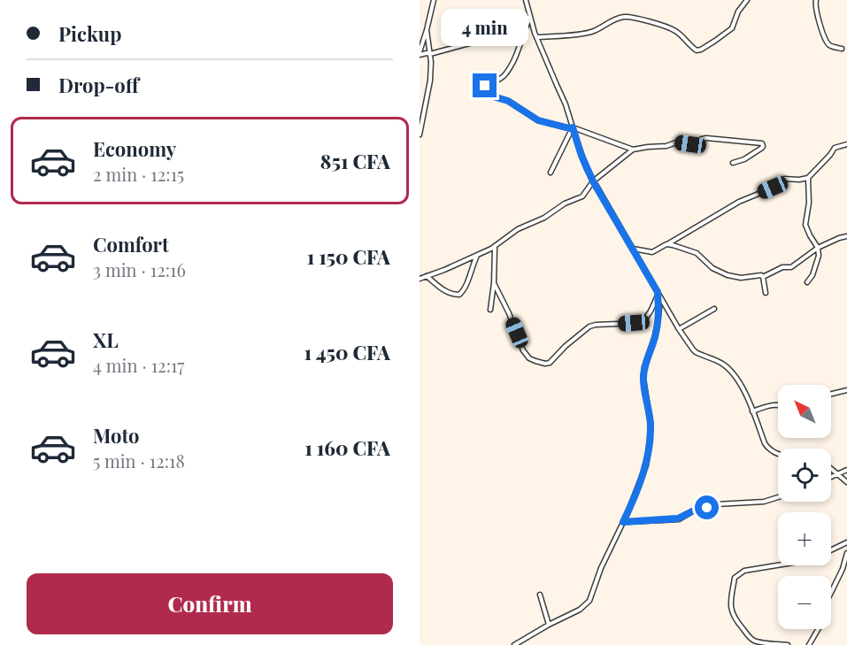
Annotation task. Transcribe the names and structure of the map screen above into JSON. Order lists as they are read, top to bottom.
{
  "north": "top left",
  "page": {
    "banner": ["Pickup", "Drop-off"],
    "bubble": "4 min",
    "list": [
      {
        "name": "Economy",
        "note": "2 min · 12:15",
        "value": "851 CFA"
      },
      {
        "name": "Comfort",
        "note": "3 min · 12:16",
        "value": "1 150 CFA"
      },
      {
        "name": "XL",
        "note": "4 min · 12:17",
        "value": "1 450 CFA"
      },
      {
        "name": "Moto",
        "note": "5 min · 12:18",
        "value": "1 160 CFA"
      }
    ],
    "map_buttons": ["+", "−"],
    "buttons": "Confirm"
  }
}
